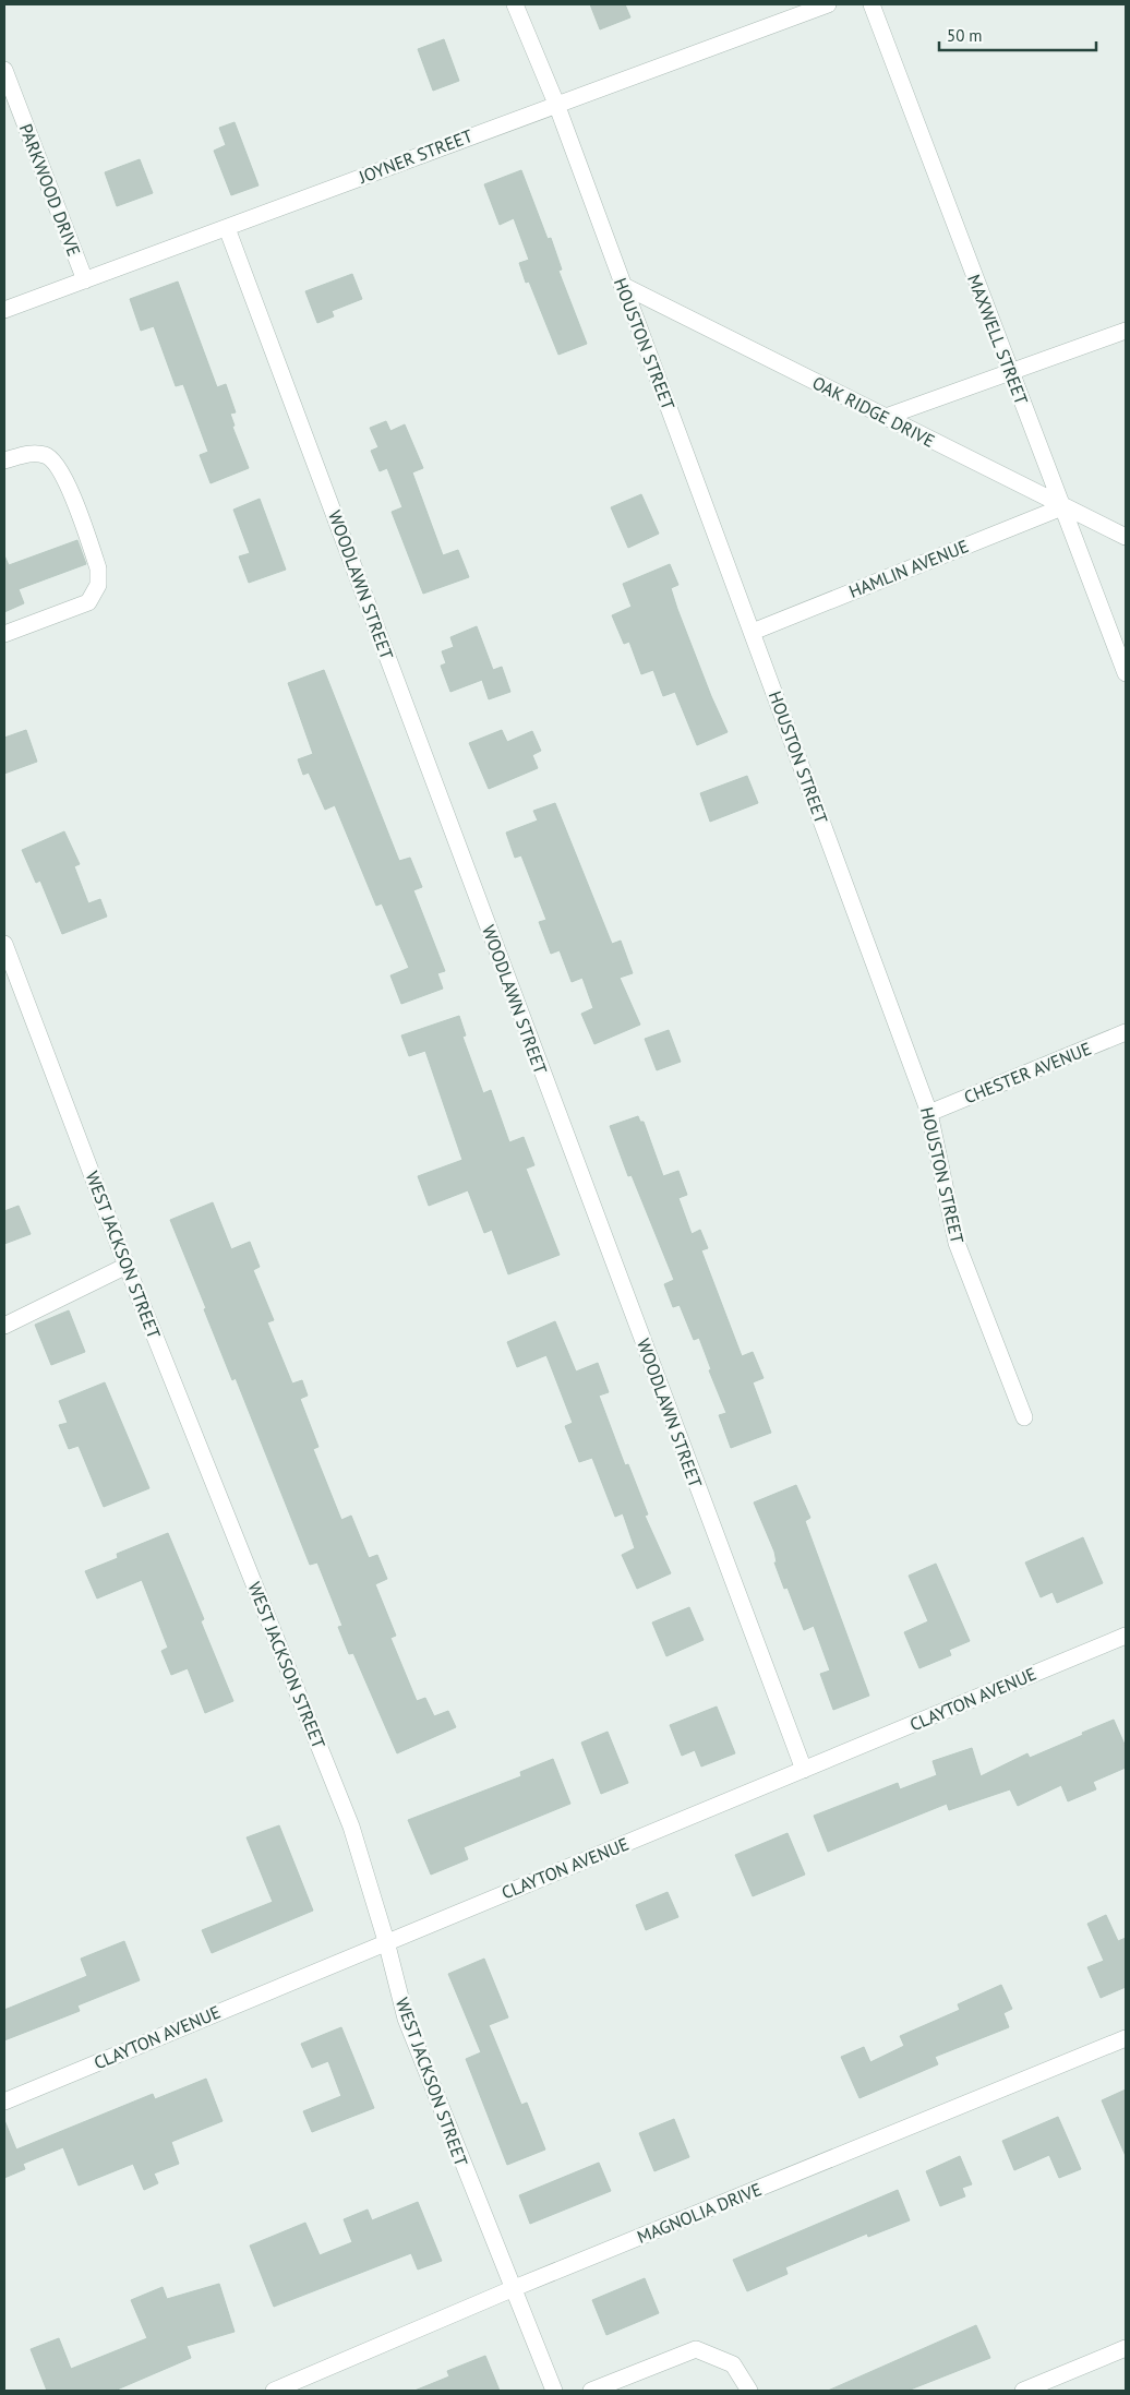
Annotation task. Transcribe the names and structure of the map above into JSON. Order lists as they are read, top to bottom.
{
  "streets": {
    "street": [
      "JOYNER STREET",
      "PARKWOOD DRIVE",
      "MAXWELL STREET",
      "HOUSTON STREET",
      "OAK RIDGE DRIVE",
      "HAMLIN AVENUE",
      "WOODLAWN STREET",
      "CHESTER AVENUE",
      "WEST JACKSON STREET",
      "CLAYTON AVENUE",
      "MAGNOLIA DRIVE"
    ]
  },
  "crossings": [
    ["JOYNER STREET", "PARKWOOD DRIVE"],
    ["JOYNER STREET", "HOUSTON STREET"],
    ["JOYNER STREET", "WOODLAWN STREET"],
    ["MAXWELL STREET", "OAK RIDGE DRIVE"],
    ["MAXWELL STREET", "HAMLIN AVENUE"],
    ["HOUSTON STREET", "OAK RIDGE DRIVE"],
    ["HOUSTON STREET", "HAMLIN AVENUE"],
    ["HOUSTON STREET", "CHESTER AVENUE"],
    ["OAK RIDGE DRIVE", "HAMLIN AVENUE"],
    ["WOODLAWN STREET", "CLAYTON AVENUE"],
    ["WEST JACKSON STREET", "CLAYTON AVENUE"],
    ["WEST JACKSON STREET", "MAGNOLIA DRIVE"]
  ],
  "scale_bar": "50 m"
}
